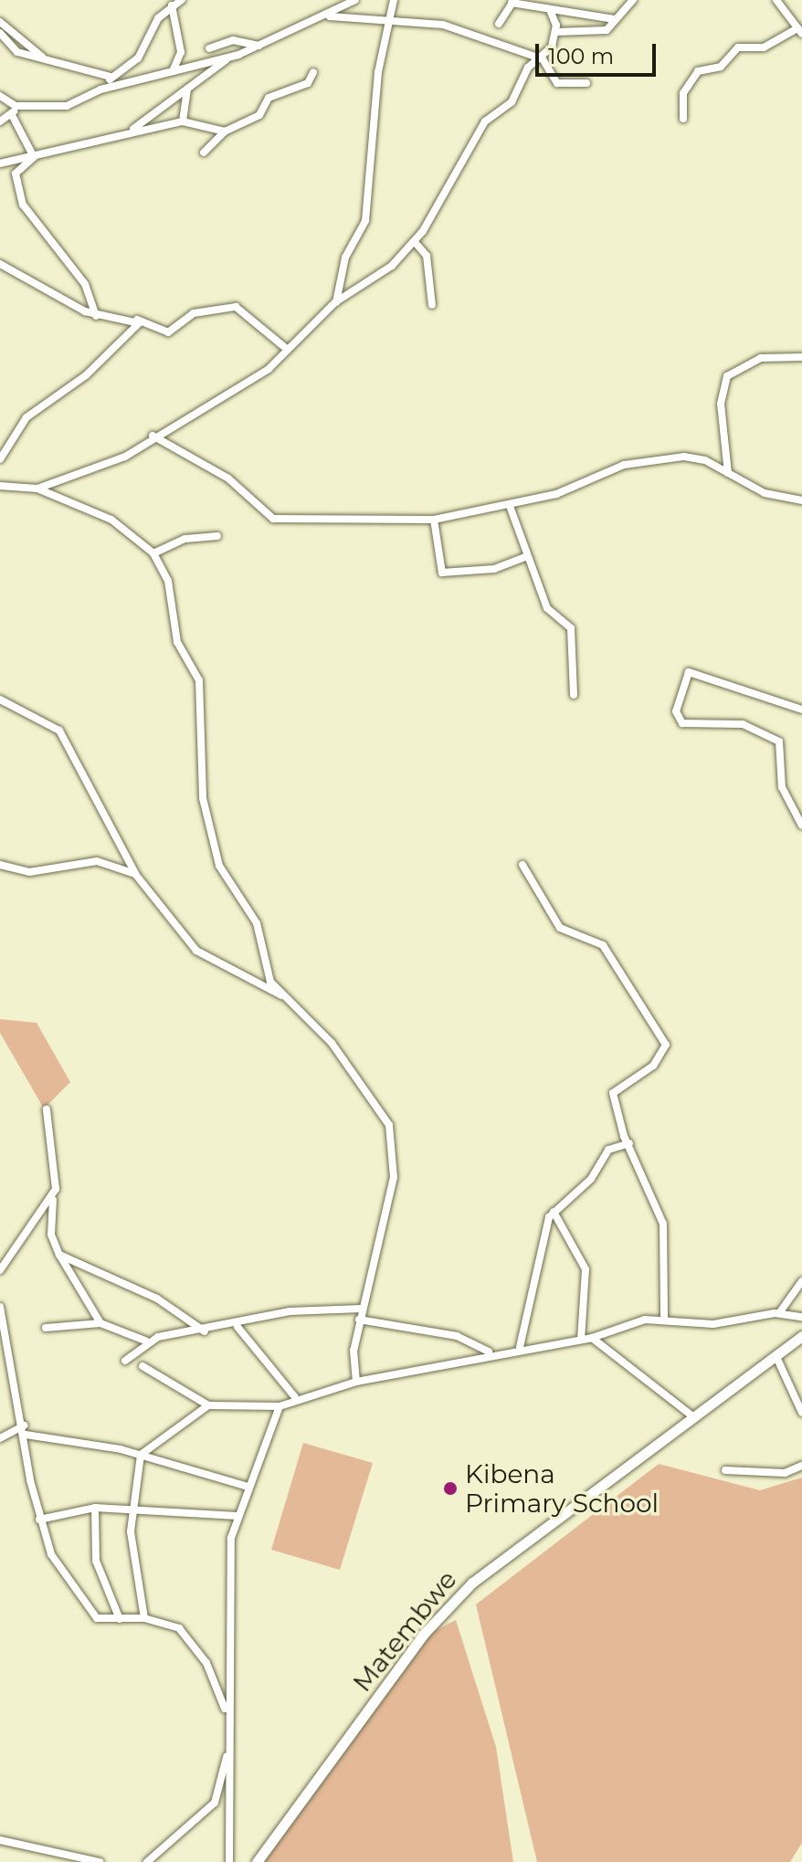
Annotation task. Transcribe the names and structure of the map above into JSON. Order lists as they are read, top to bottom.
{
  "streets": {
    "main road": ["Matembwe"]
  },
  "places": ["Kibena Primary School"],
  "scale_bar": "100 m"
}
